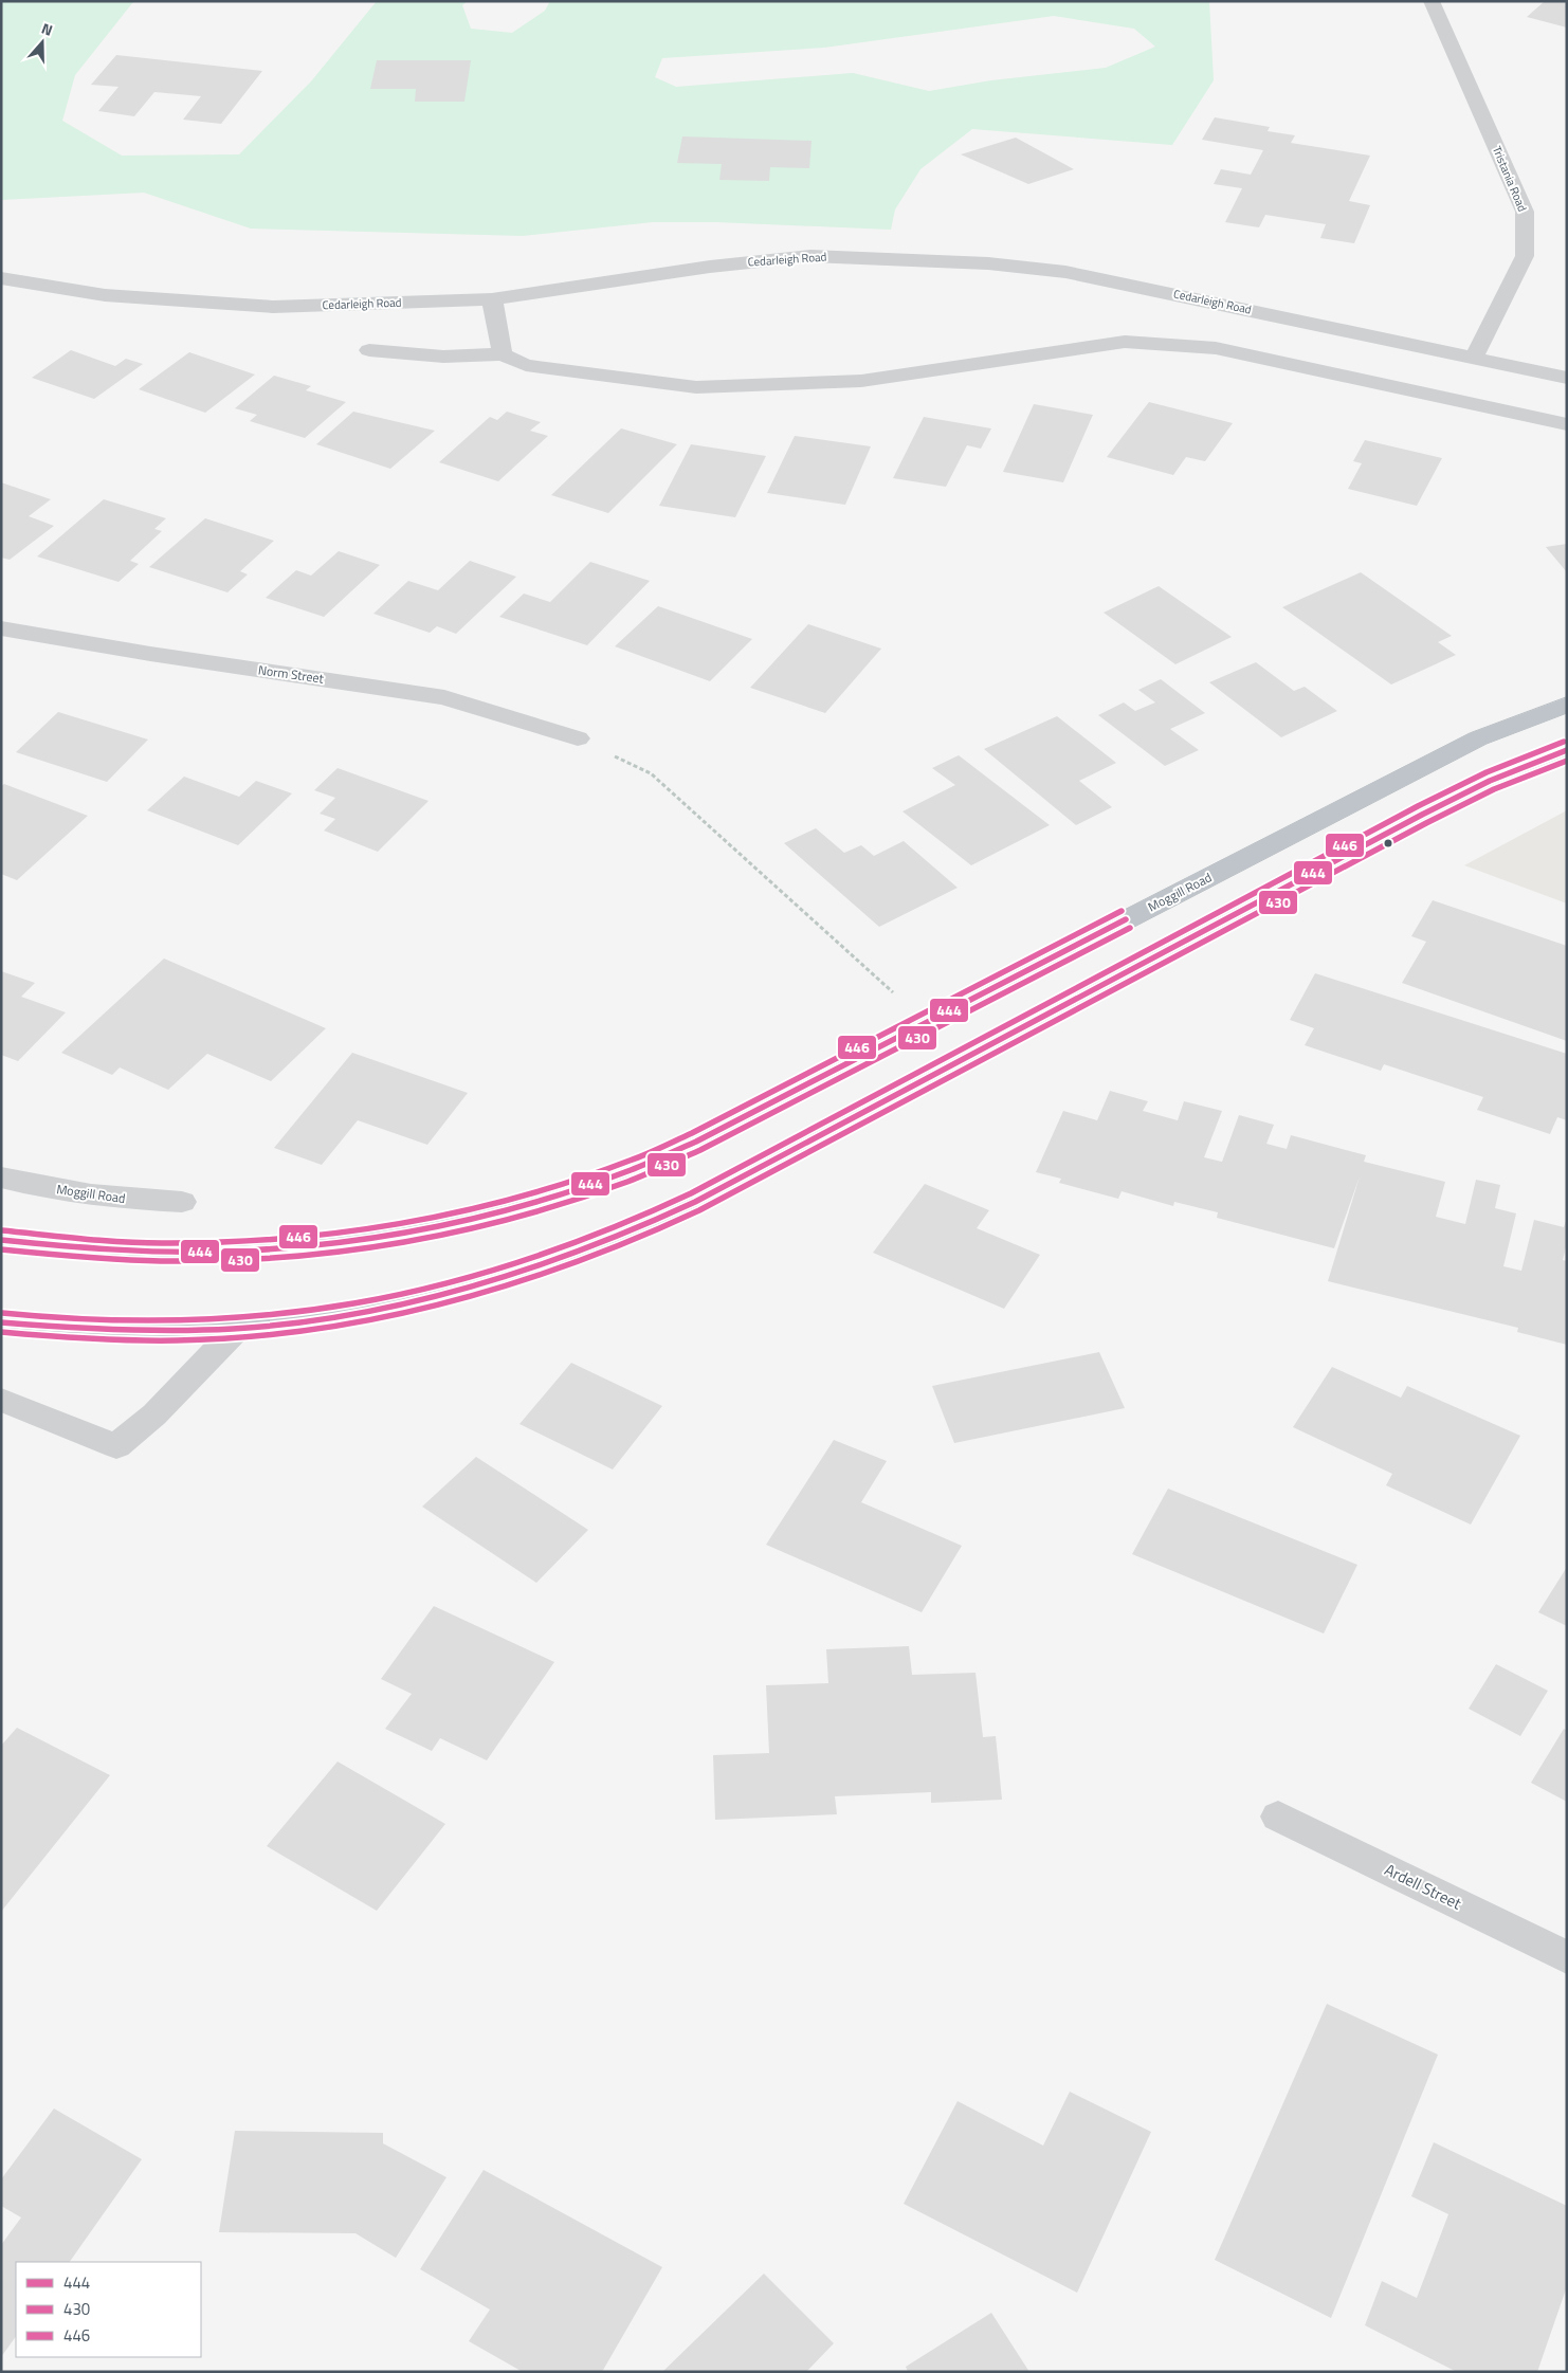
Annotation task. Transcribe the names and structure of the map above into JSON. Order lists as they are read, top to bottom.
{
  "streets": {
    "highway": ["Moggill Road"],
    "street": [
      "Tristania Road",
      "Cedarleigh Road",
      "Norm Street",
      "Ardell Street"
    ]
  },
  "crossings": [
    ["Tristania Road", "Cedarleigh Road"]
  ],
  "lines": ["transit line 446", "transit line 444", "transit line 430"],
  "legend": ["444", "430", "446"],
  "north": "top"
}
